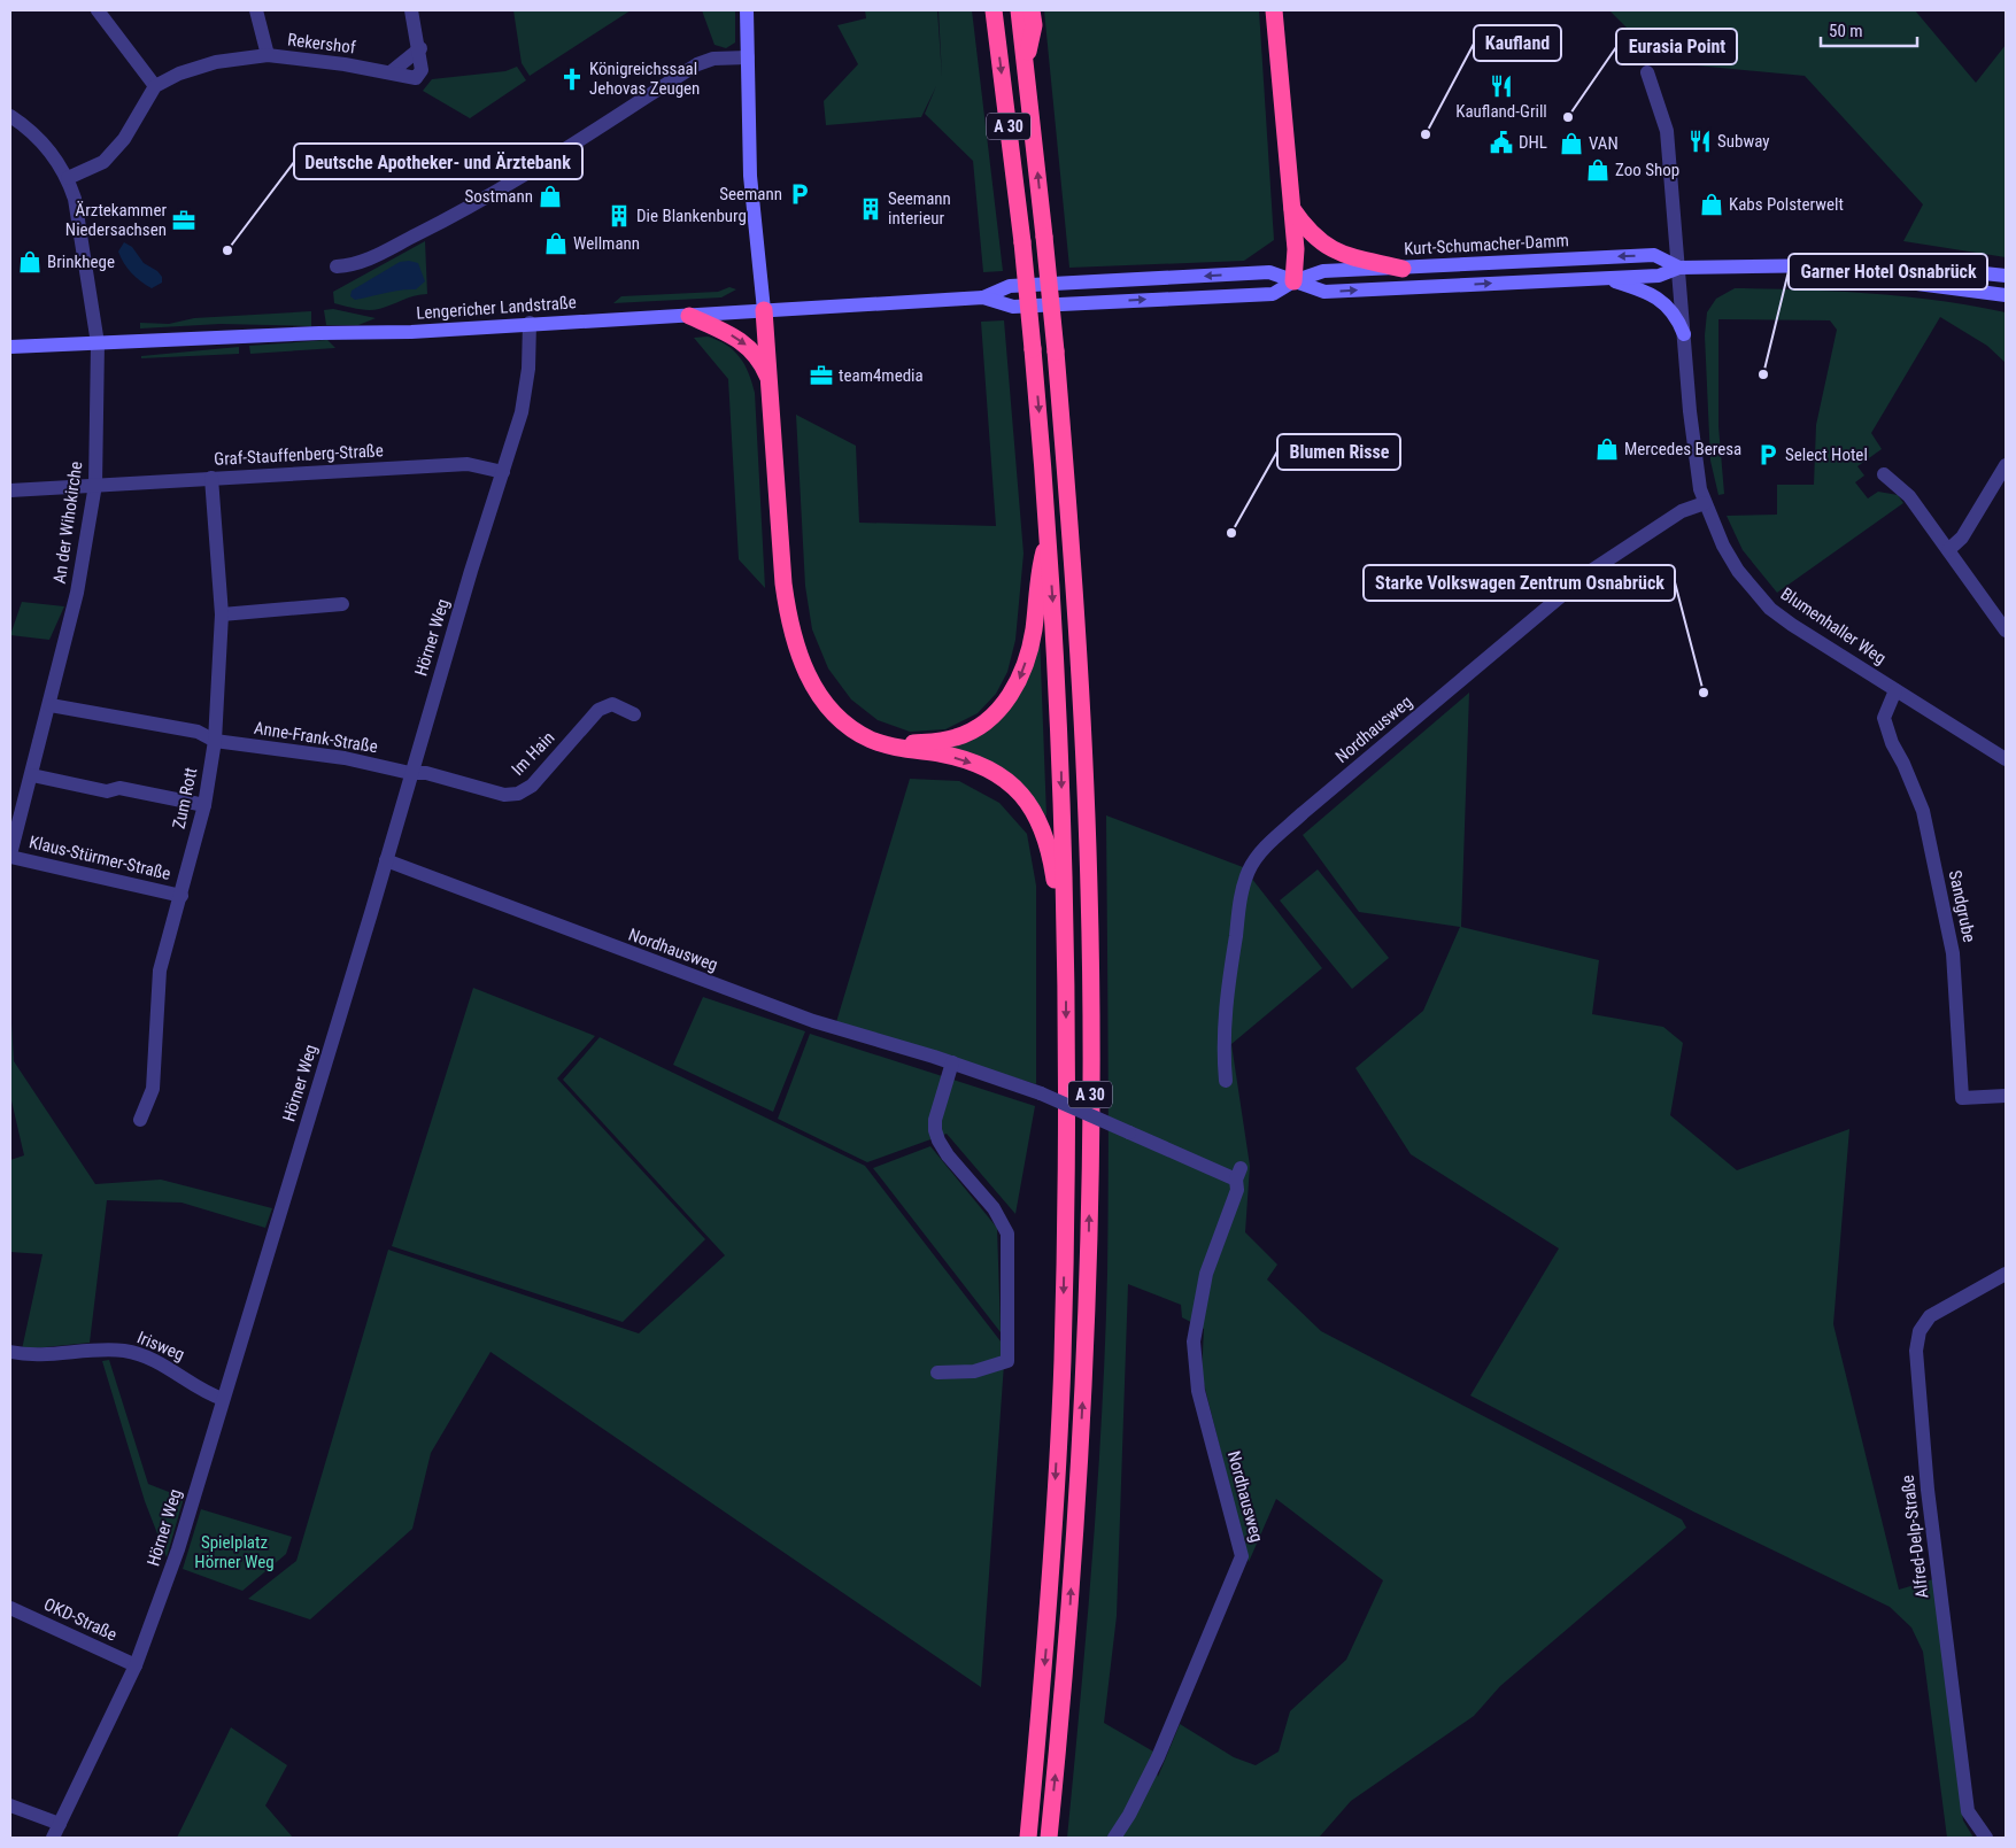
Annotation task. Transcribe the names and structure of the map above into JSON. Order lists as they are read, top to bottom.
{
  "streets": {
    "highway": ["A 30"],
    "main road": ["Kurt-Schumacher-Damm", "Lengericher Landstraße"],
    "street": [
      "Rekershof",
      "Graf-Stauffenberg-Straße",
      "An der Wihokirche",
      "Blumenhaller Weg",
      "Hörner Weg",
      "Nordhausweg",
      "Anne-Frank-Straße",
      "Im Hain",
      "Zum Rott",
      "Klaus-Stürmer-Straße",
      "Sandgrube",
      "Irisweg",
      "Alfred-Delp-Straße",
      "OKD-Straße"
    ]
  },
  "crossings": [
    ["Kurt-Schumacher-Damm", "Lengericher Landstraße"],
    ["Kurt-Schumacher-Damm", "Blumenhaller Weg"],
    ["Lengericher Landstraße", "An der Wihokirche"],
    ["Lengericher Landstraße", "Hörner Weg"],
    ["Graf-Stauffenberg-Straße", "An der Wihokirche"],
    ["Graf-Stauffenberg-Straße", "Hörner Weg"],
    ["Graf-Stauffenberg-Straße", "Zum Rott"],
    ["An der Wihokirche", "Klaus-Stürmer-Straße"],
    ["Blumenhaller Weg", "Nordhausweg"],
    ["Blumenhaller Weg", "Sandgrube"],
    ["Hörner Weg", "Nordhausweg"],
    ["Hörner Weg", "Anne-Frank-Straße"],
    ["Hörner Weg", "Im Hain"],
    ["Hörner Weg", "Irisweg"],
    ["Hörner Weg", "OKD-Straße"],
    ["Anne-Frank-Straße", "Im Hain"],
    ["Anne-Frank-Straße", "Zum Rott"],
    ["Zum Rott", "Klaus-Stürmer-Straße"]
  ],
  "parks": ["Spielplatz Hörner Weg"],
  "places": {
    "church": ["Königreichssaal Jehovas Zeugen"],
    "restaurant": ["Kaufland-Grill", "Subway"],
    "other": [
      "Eurasia Point",
      "Kaufland",
      "Deutsche Apotheker- und Ärztebank",
      "Garner Hotel Osnabrück",
      "Blumen Risse",
      "Starke Volkswagen Zentrum Osnabrück"
    ],
    "public building": ["DHL"],
    "shop": [
      "VAN",
      "Zoo Shop",
      "Sostmann",
      "Kabs Polsterwelt",
      "Wellmann",
      "Brinkhege",
      "Mercedes Beresa"
    ],
    "parking": ["Seemann", "Select Hotel"],
    "building": ["Seemann interieur", "Die Blankenburg"],
    "office": ["Ärztekammer Niedersachsen", "team4media"]
  },
  "scale_bar": "50 m"
}
